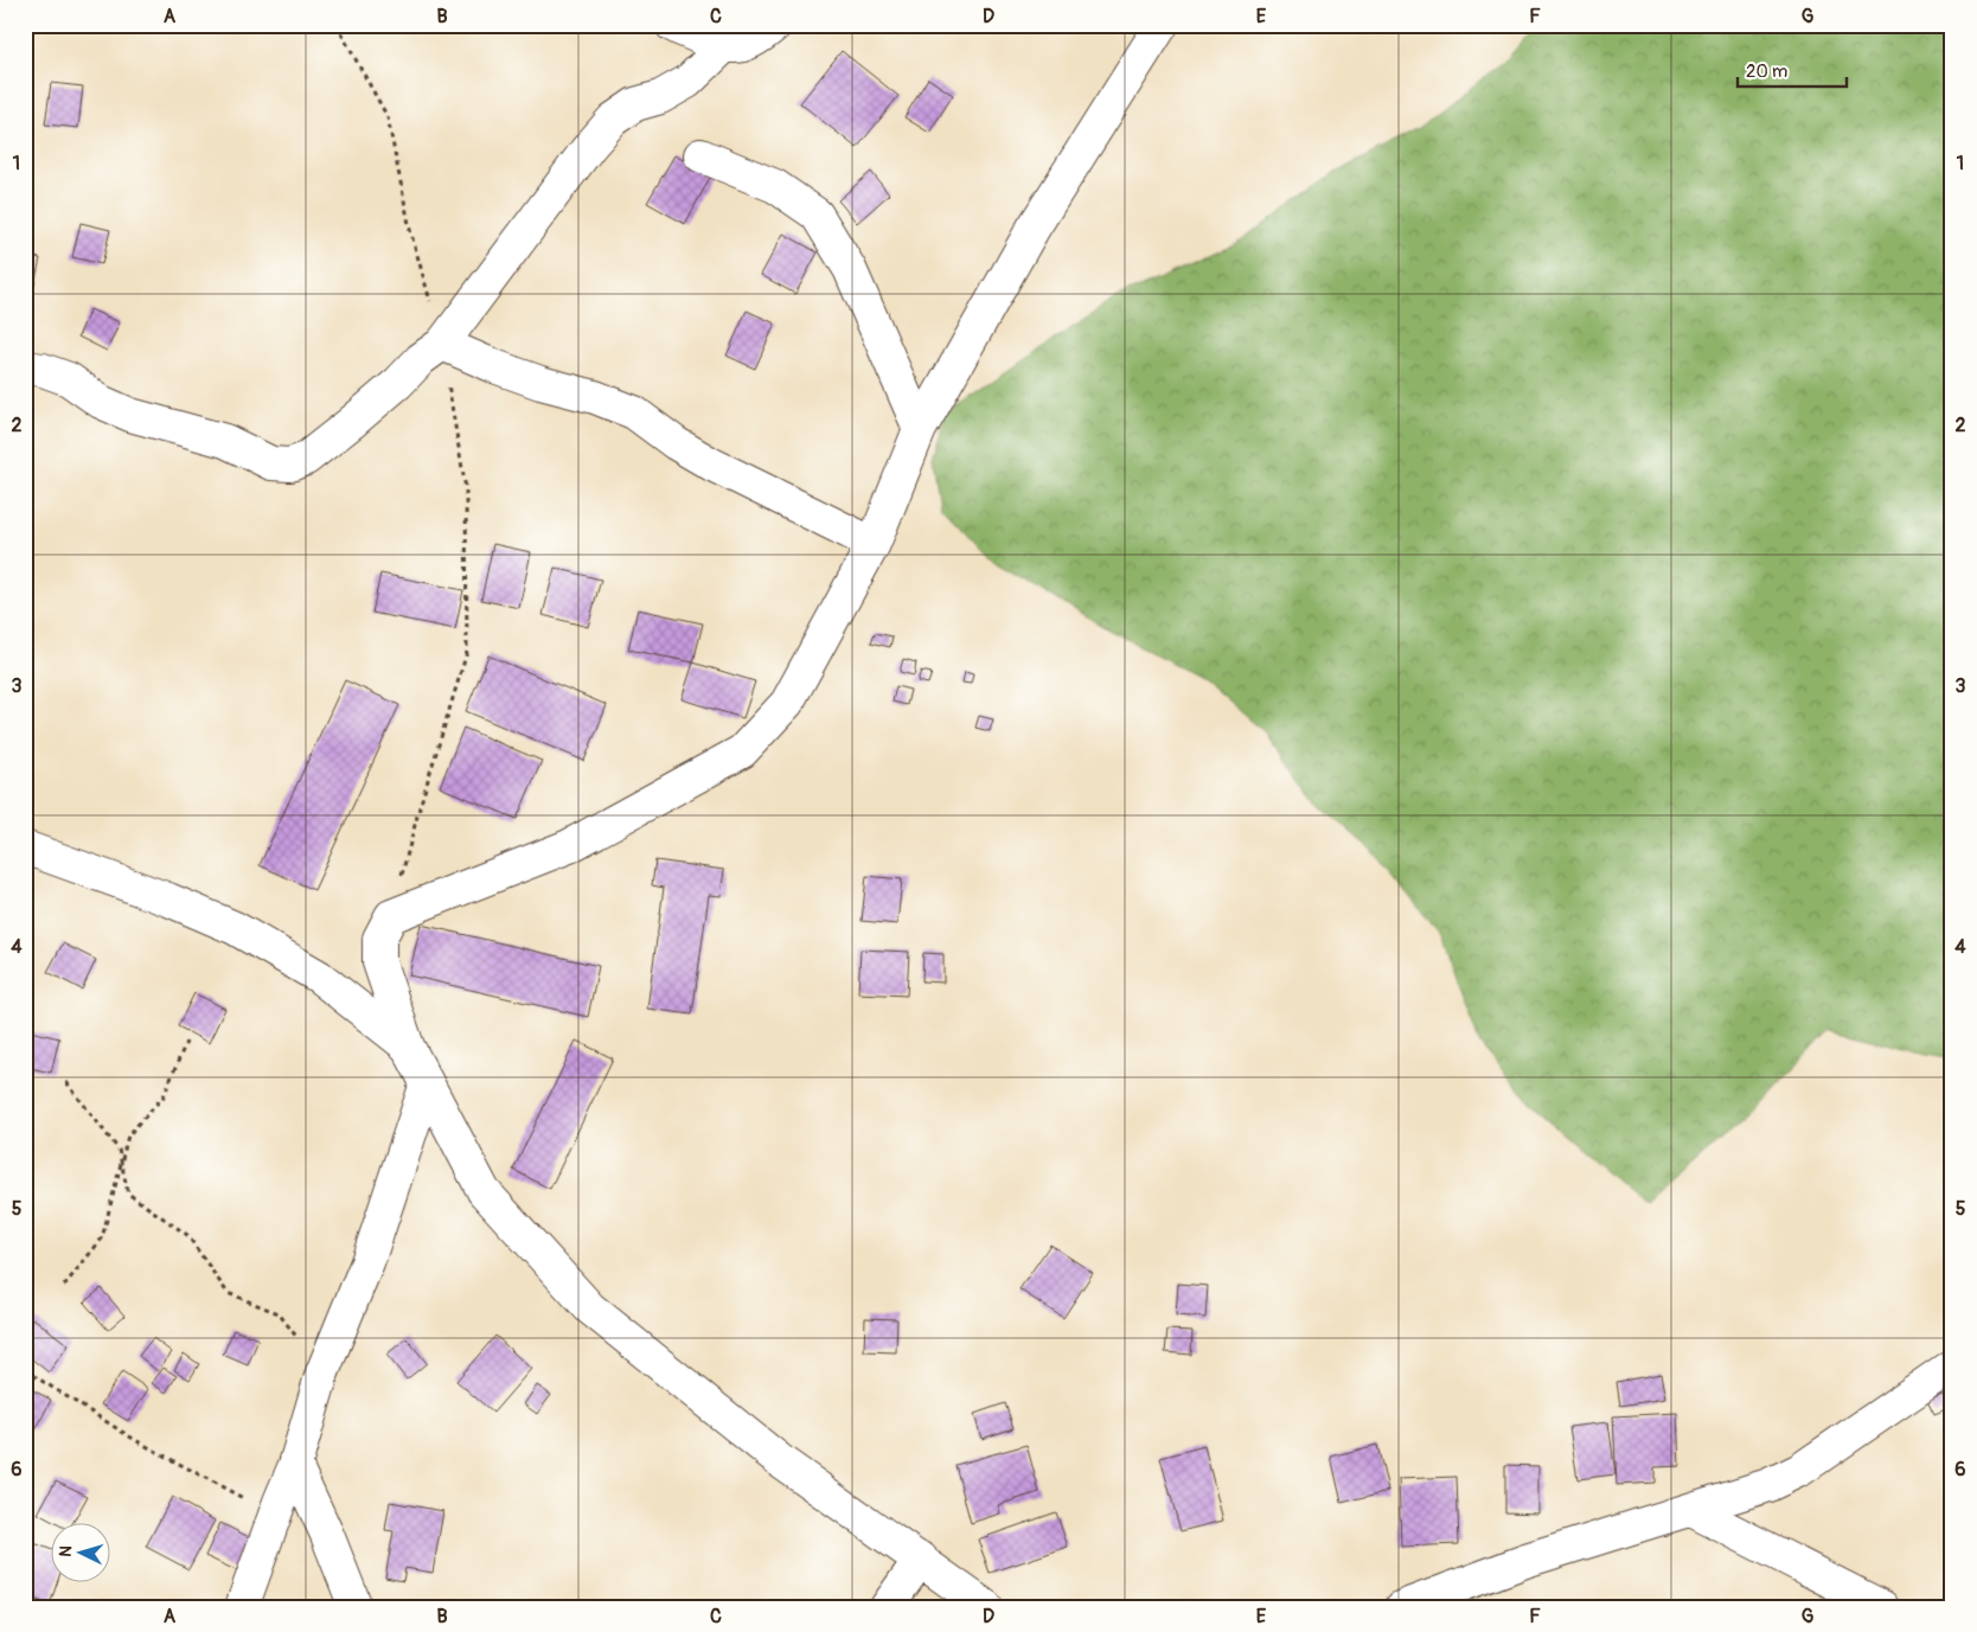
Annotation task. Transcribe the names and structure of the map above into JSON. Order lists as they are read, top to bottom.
{
  "scale_bar": "20 m",
  "north": "left",
  "grid": {
    "columns": [
      "A",
      "B",
      "C",
      "D",
      "E",
      "F",
      "G"
    ],
    "rows": [
      "1",
      "2",
      "3",
      "4",
      "5",
      "6"
    ]
  }
}
